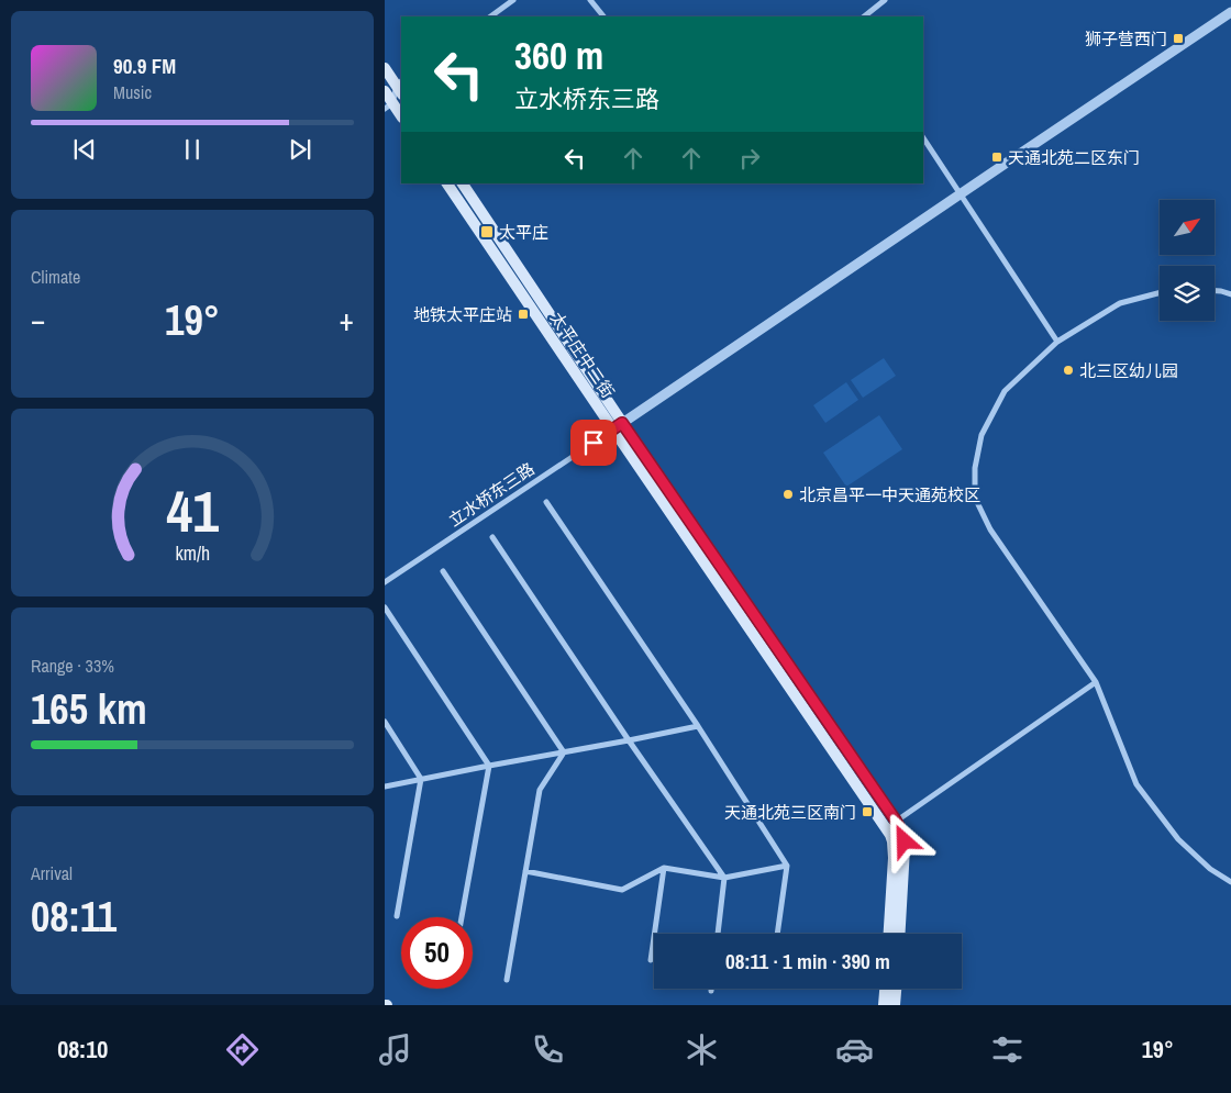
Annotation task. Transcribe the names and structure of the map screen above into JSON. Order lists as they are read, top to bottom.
{
  "streets": {
    "main road": ["太平庄中二街"],
    "street": ["立水桥东三路"]
  },
  "crossings": [
    ["太平庄中二街", "立水桥东三路"]
  ],
  "places": {
    "transit": [
      "狮子营西门",
      "天通北苑二区东门",
      "太平庄",
      "地铁太平庄站",
      "天通北苑三区南门"
    ],
    "other": ["北三区幼儿园", "北京昌平一中天通苑校区"]
  },
  "north": "top right",
  "page": {
    "turn": ["360 m", "立水桥东三路"],
    "song": ["90.9 FM", "Music"],
    "tile": [
      "Climate",
      ["Range · 33%", "165 km"],
      ["Arrival", "08:11"]
    ],
    "heat": ["−", "19°", "+"],
    "limit": "50",
    "trip": "08:11 · 1 min · 390 m",
    "tabs": ["08:10", "19°"],
    "gauge": ["41", "km/h"]
  }
}
